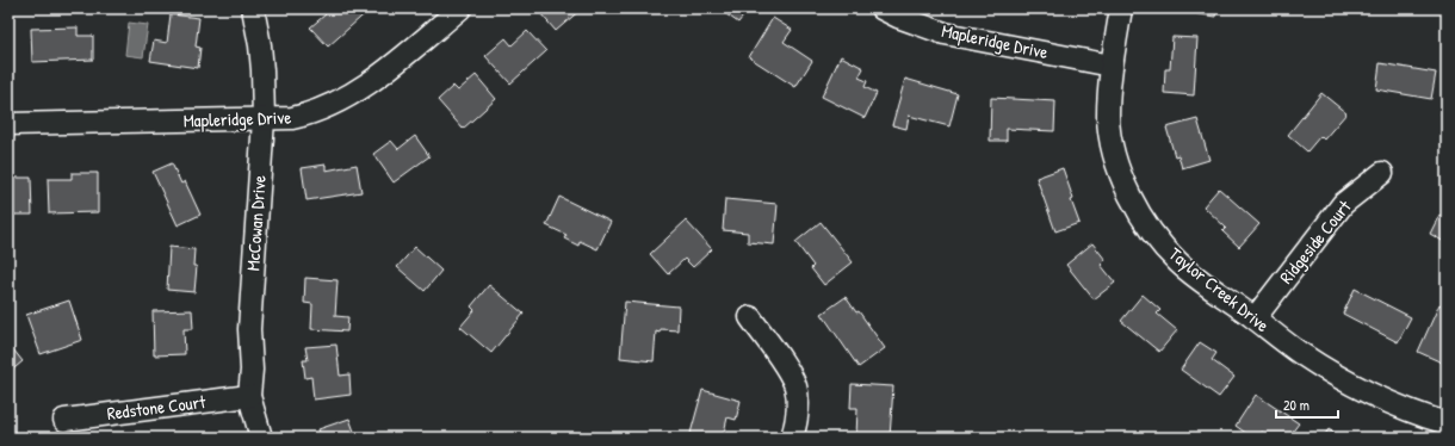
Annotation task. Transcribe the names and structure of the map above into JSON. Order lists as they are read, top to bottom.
{
  "streets": {
    "street": [
      "Mapleridge Drive",
      "McCowan Drive",
      "Ridgeside Court",
      "Taylor Creek Drive",
      "Redstone Court"
    ]
  },
  "crossings": [
    ["Mapleridge Drive", "McCowan Drive"],
    ["Mapleridge Drive", "Taylor Creek Drive"],
    ["McCowan Drive", "Redstone Court"],
    ["Ridgeside Court", "Taylor Creek Drive"]
  ],
  "scale_bar": "20 m"
}
